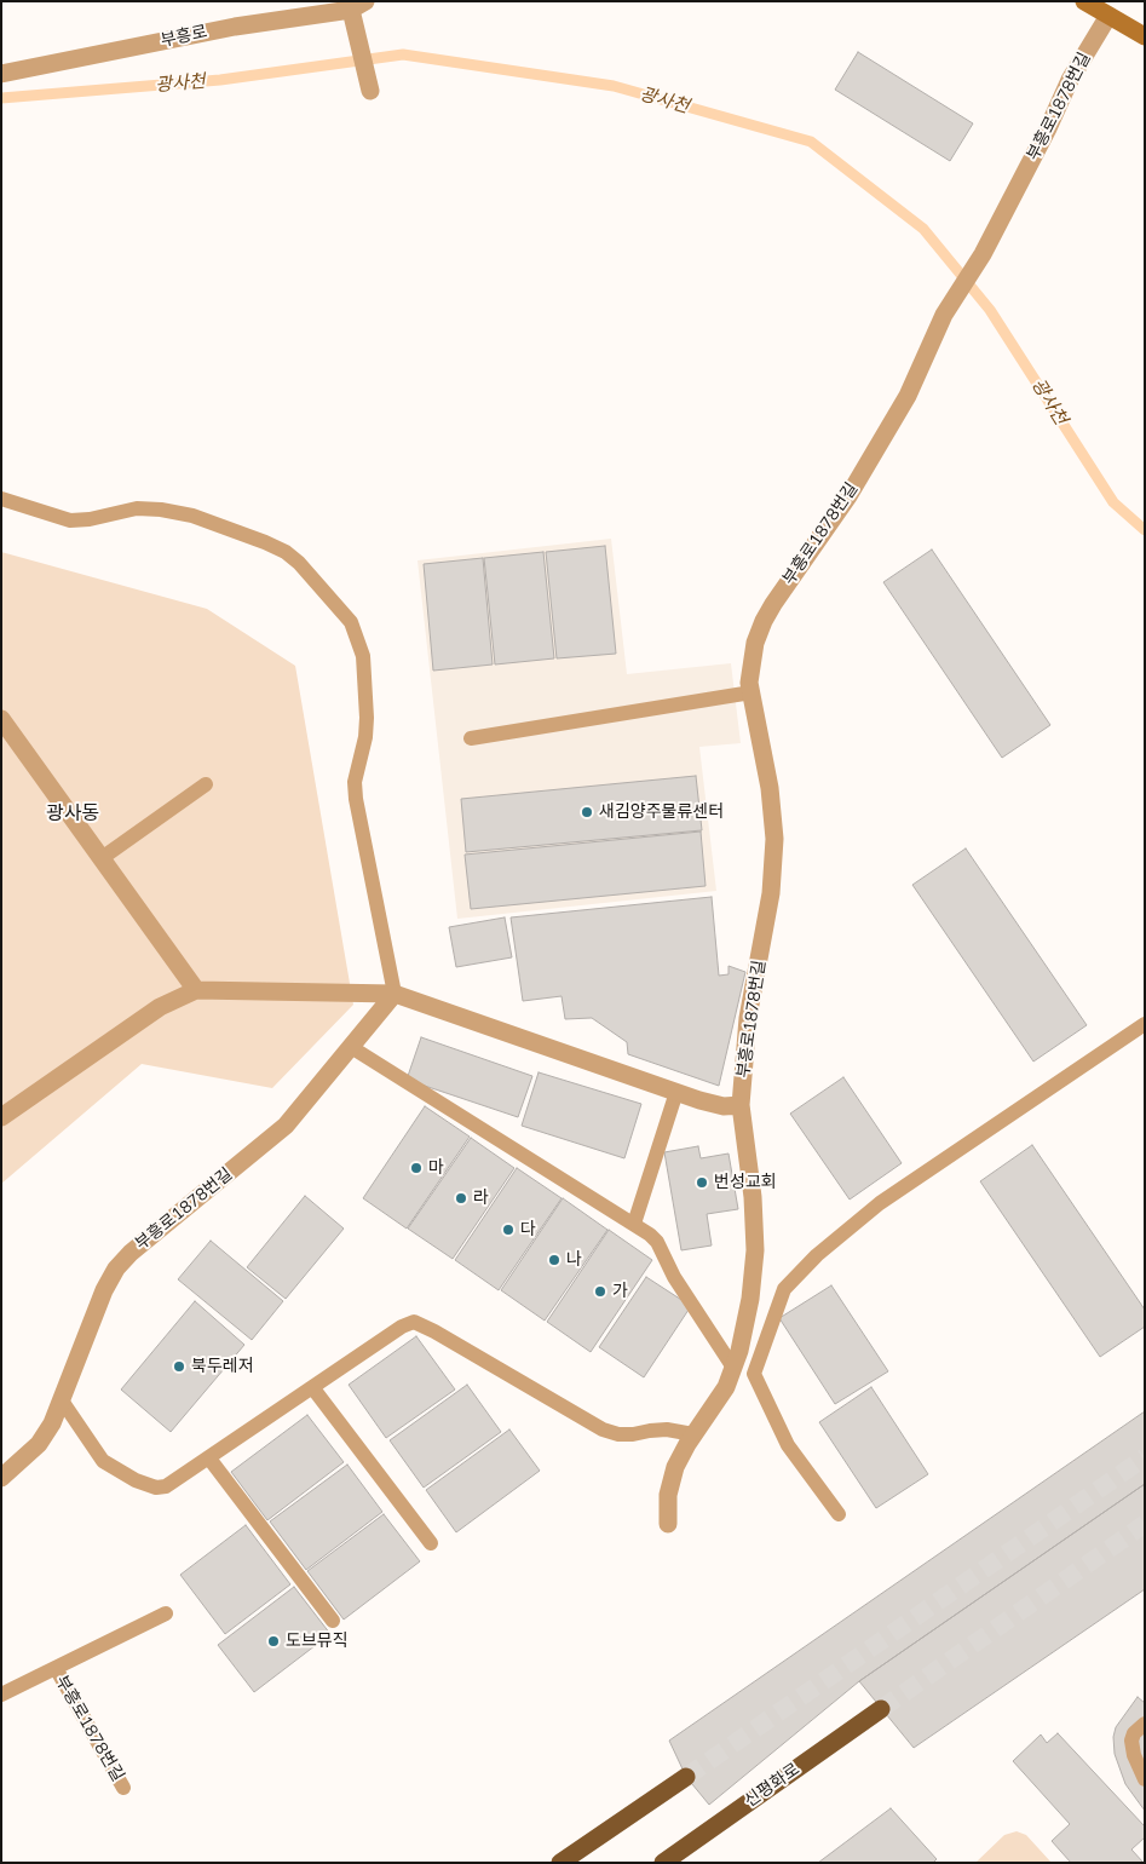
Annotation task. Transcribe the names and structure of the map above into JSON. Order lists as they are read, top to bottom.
{
  "streets": {
    "highway": ["신평화로"],
    "street": ["부흥로", "부흥로1878번길"]
  },
  "districts": ["광사동"],
  "water": ["광사천"],
  "places": [
    "새김양주물류센터",
    "마",
    "번성교회",
    "라",
    "다",
    "나",
    "가",
    "북두레저",
    "도브뮤직"
  ]
}
